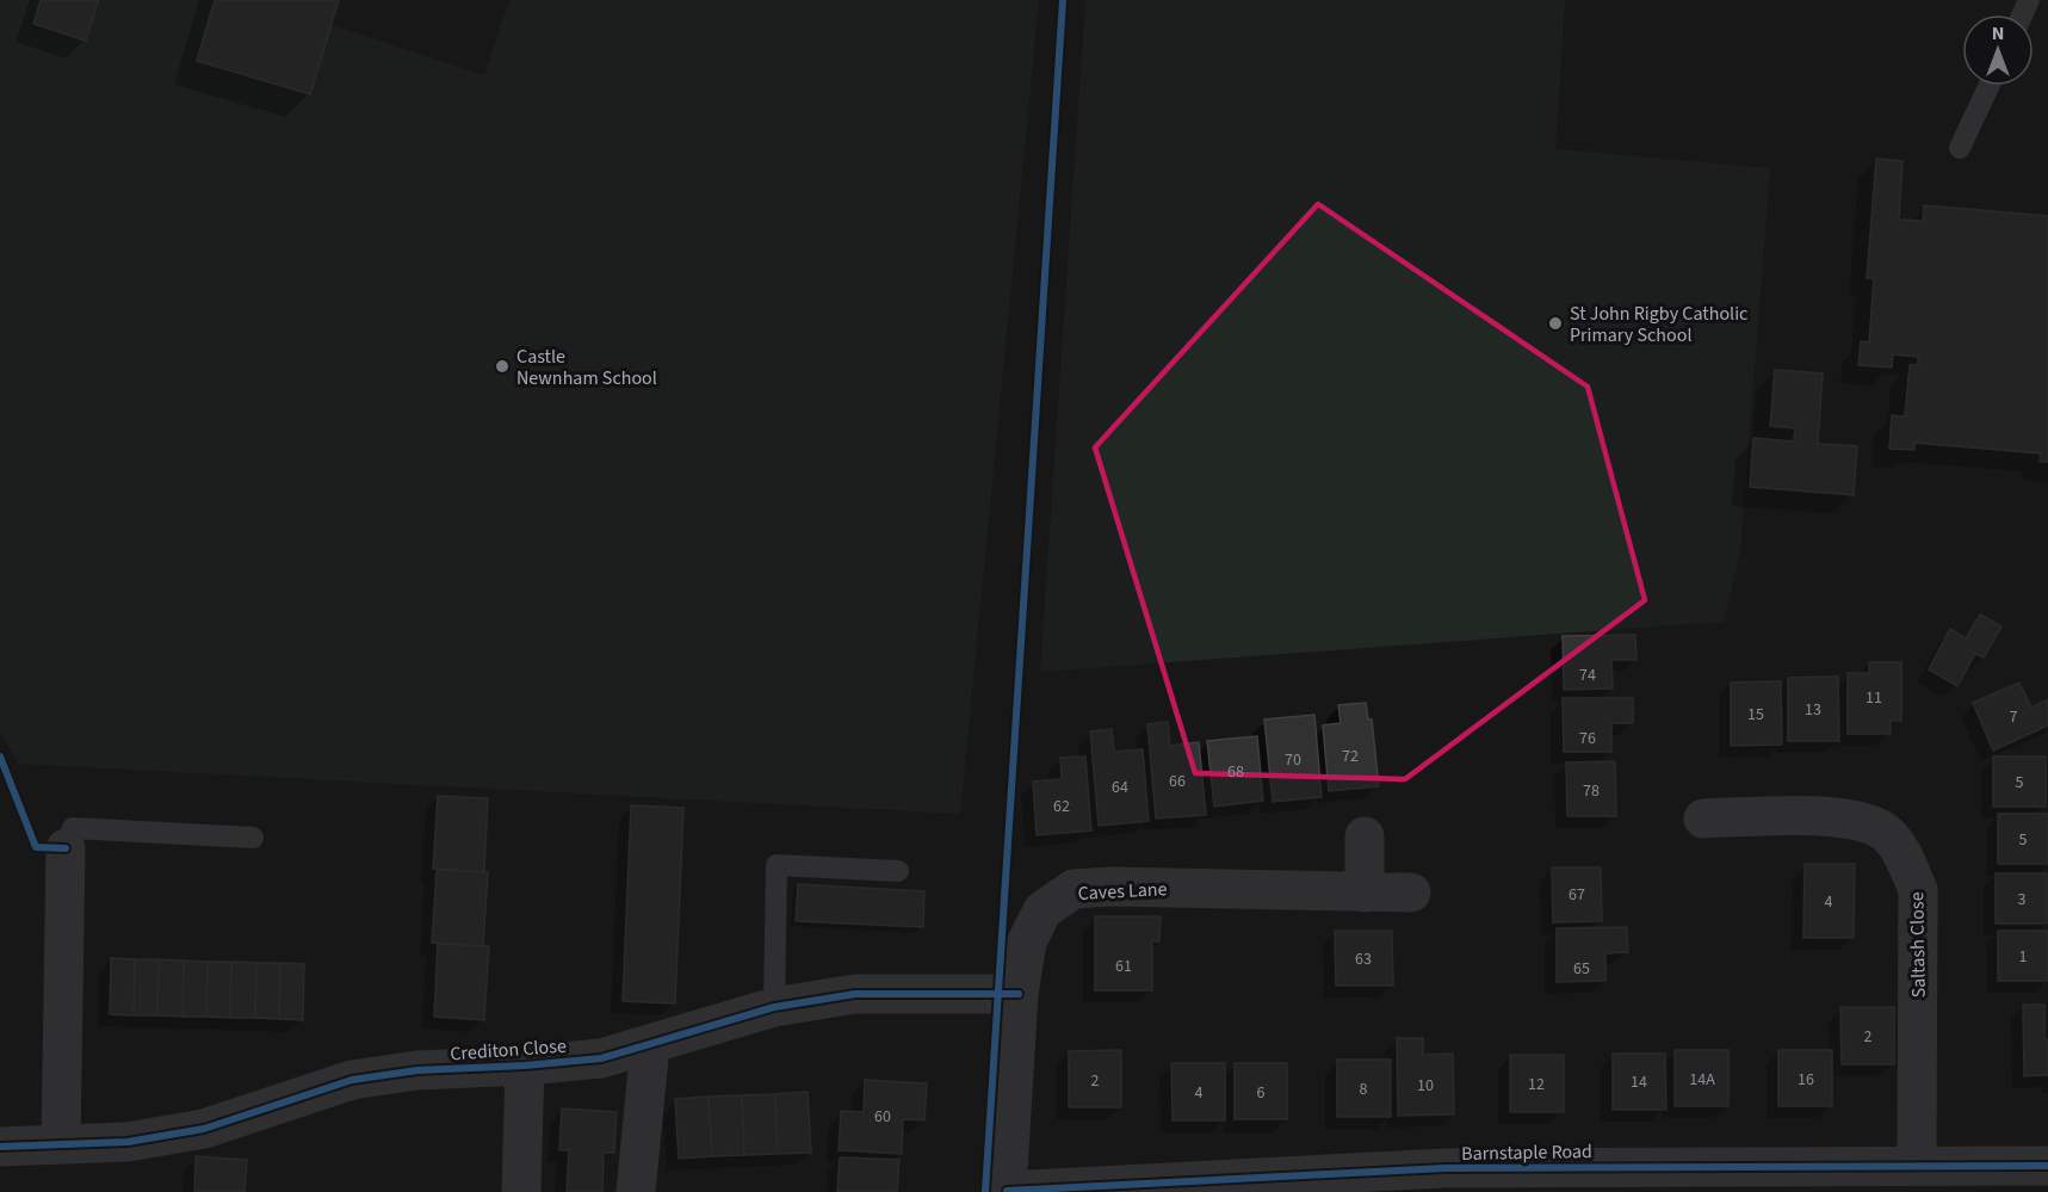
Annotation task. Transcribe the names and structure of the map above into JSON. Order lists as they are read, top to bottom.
{
  "streets": {
    "street": [
      "Caves Lane",
      "Saltash Close",
      "Crediton Close",
      "Barnstaple Road"
    ]
  },
  "crossings": [
    ["Caves Lane", "Crediton Close"],
    ["Caves Lane", "Barnstaple Road"],
    ["Saltash Close", "Barnstaple Road"]
  ],
  "places": ["St John Rigby Catholic Primary School", "Castle Newnham School"],
  "house_numbers": [
    "74",
    "11",
    "13",
    "15",
    "7",
    "76",
    "72",
    "70",
    "68",
    "66",
    "5",
    "64",
    "78",
    "62",
    "5",
    "67",
    "3",
    "4",
    "1",
    "63",
    "61",
    "65",
    "2",
    "14A",
    "16",
    "2",
    "14",
    "12",
    "10",
    "8",
    "4",
    "6",
    "60"
  ],
  "north": "top"
}
